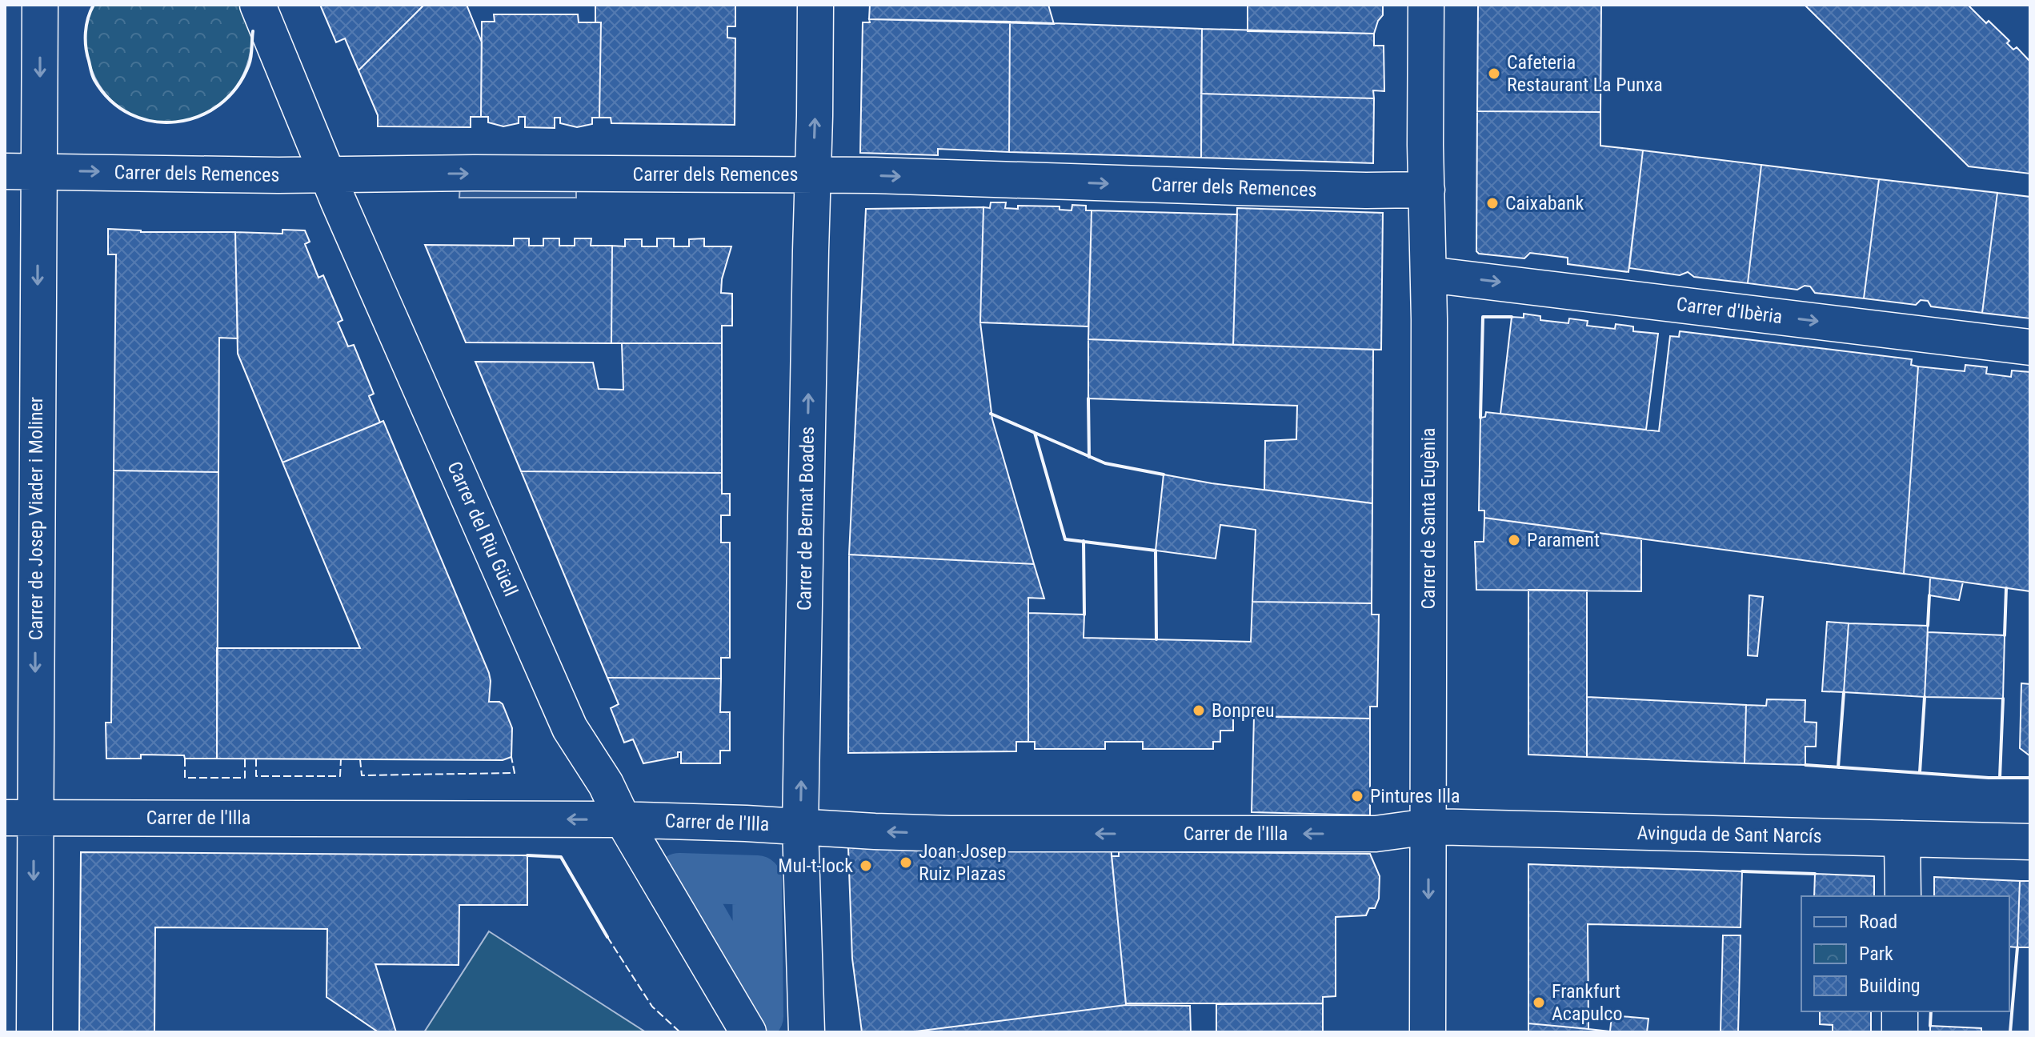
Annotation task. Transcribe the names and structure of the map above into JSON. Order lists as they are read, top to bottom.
{
  "streets": {
    "street": [
      "Carrer dels Remences",
      "Carrer d'Ibèria",
      "Carrer de Josep Viader i Moliner",
      "Carrer de Bernat Boades",
      "Carrer de Santa Eugènia",
      "Carrer del Riu Güell",
      "Carrer de l'Illa",
      "Avinguda de Sant Narcís"
    ]
  },
  "crossings": [
    ["Carrer dels Remences", "Carrer de Josep Viader i Moliner"],
    ["Carrer dels Remences", "Carrer de Bernat Boades"],
    ["Carrer dels Remences", "Carrer de Santa Eugènia"],
    ["Carrer dels Remences", "Carrer del Riu Güell"],
    ["Carrer d'Ibèria", "Carrer de Santa Eugènia"],
    ["Carrer de Josep Viader i Moliner", "Carrer de l'Illa"],
    ["Carrer de Bernat Boades", "Carrer de l'Illa"],
    ["Carrer de Santa Eugènia", "Carrer de l'Illa"],
    ["Carrer de Santa Eugènia", "Avinguda de Sant Narcís"],
    ["Carrer del Riu Güell", "Carrer de l'Illa"],
    ["Carrer de l'Illa", "Avinguda de Sant Narcís"]
  ],
  "one_way": [
    "Carrer dels Remences",
    "Carrer d'Ibèria",
    "Carrer de Josep Viader i Moliner",
    "Carrer de Bernat Boades",
    "Carrer de l'Illa"
  ],
  "places": [
    "Cafeteria Restaurant La Punxa",
    "Caixabank",
    "Parament",
    "Bonpreu",
    "Pintures Illa",
    "Joan Josep Ruiz Plazas",
    "Mul-t-lock",
    "Frankfurt Acapulco"
  ],
  "legend": ["Road", "Park", "Building"]
}
